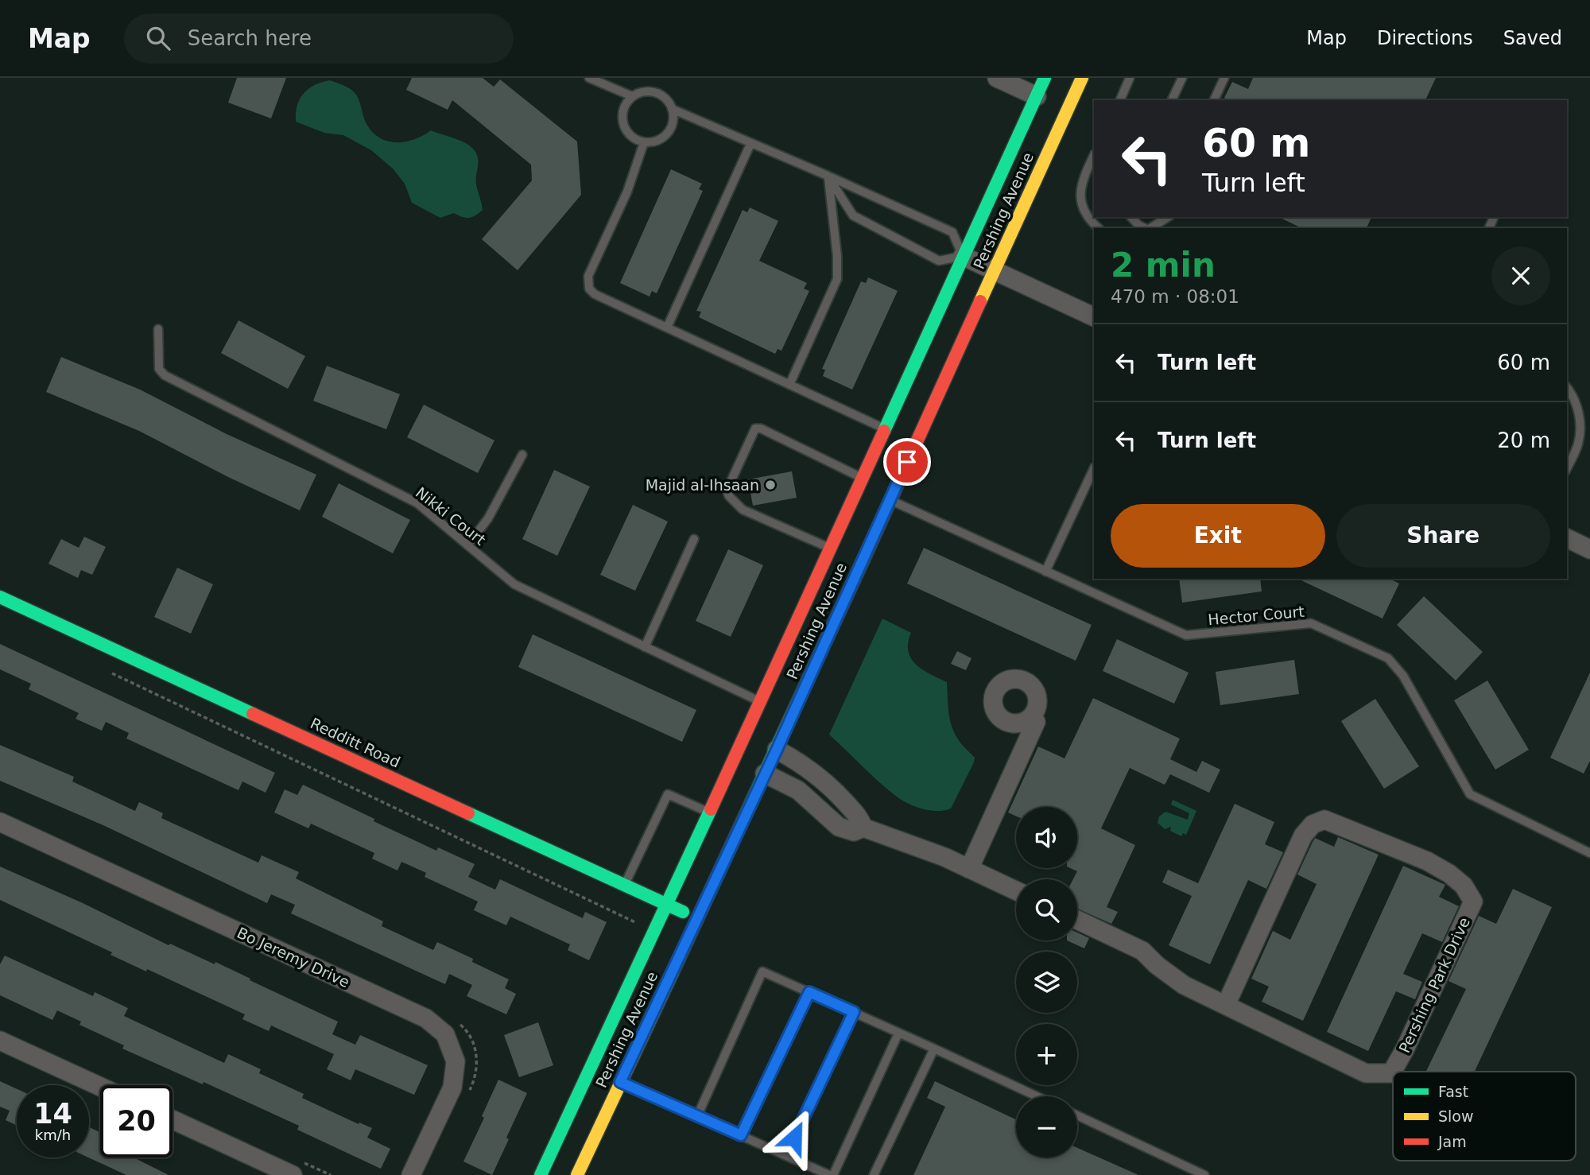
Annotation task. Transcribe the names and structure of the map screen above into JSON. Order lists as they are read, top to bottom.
{
  "streets": {
    "street": [
      "Pershing Avenue",
      "Redditt Road",
      "Bo Jeremy Drive",
      "Pershing Park Drive"
    ],
    "lane": ["Nikki Court", "Hector Court"]
  },
  "crossings": [
    ["Pershing Avenue", "Nikki Court"],
    ["Pershing Avenue", "Hector Court"],
    ["Pershing Avenue", "Redditt Road"]
  ],
  "places": ["Majid al-Ihsaan"],
  "legend": ["Fast", "Slow", "Jam"],
  "page": {
    "header": "Map",
    "search": "Search here",
    "nav": ["Map", "Directions", "Saved"],
    "turn": ["60 m", "Turn left"],
    "heading": ["2 min", "470 m · 08:01"],
    "list": [
      {
        "name": "Turn left",
        "value": "60 m"
      },
      {
        "name": "Turn left",
        "value": "20 m"
      }
    ],
    "buttons": ["Exit", "Share"],
    "map_buttons": ["+", "−"],
    "speed": "14 km/h",
    "limit": "20"
  }
}
